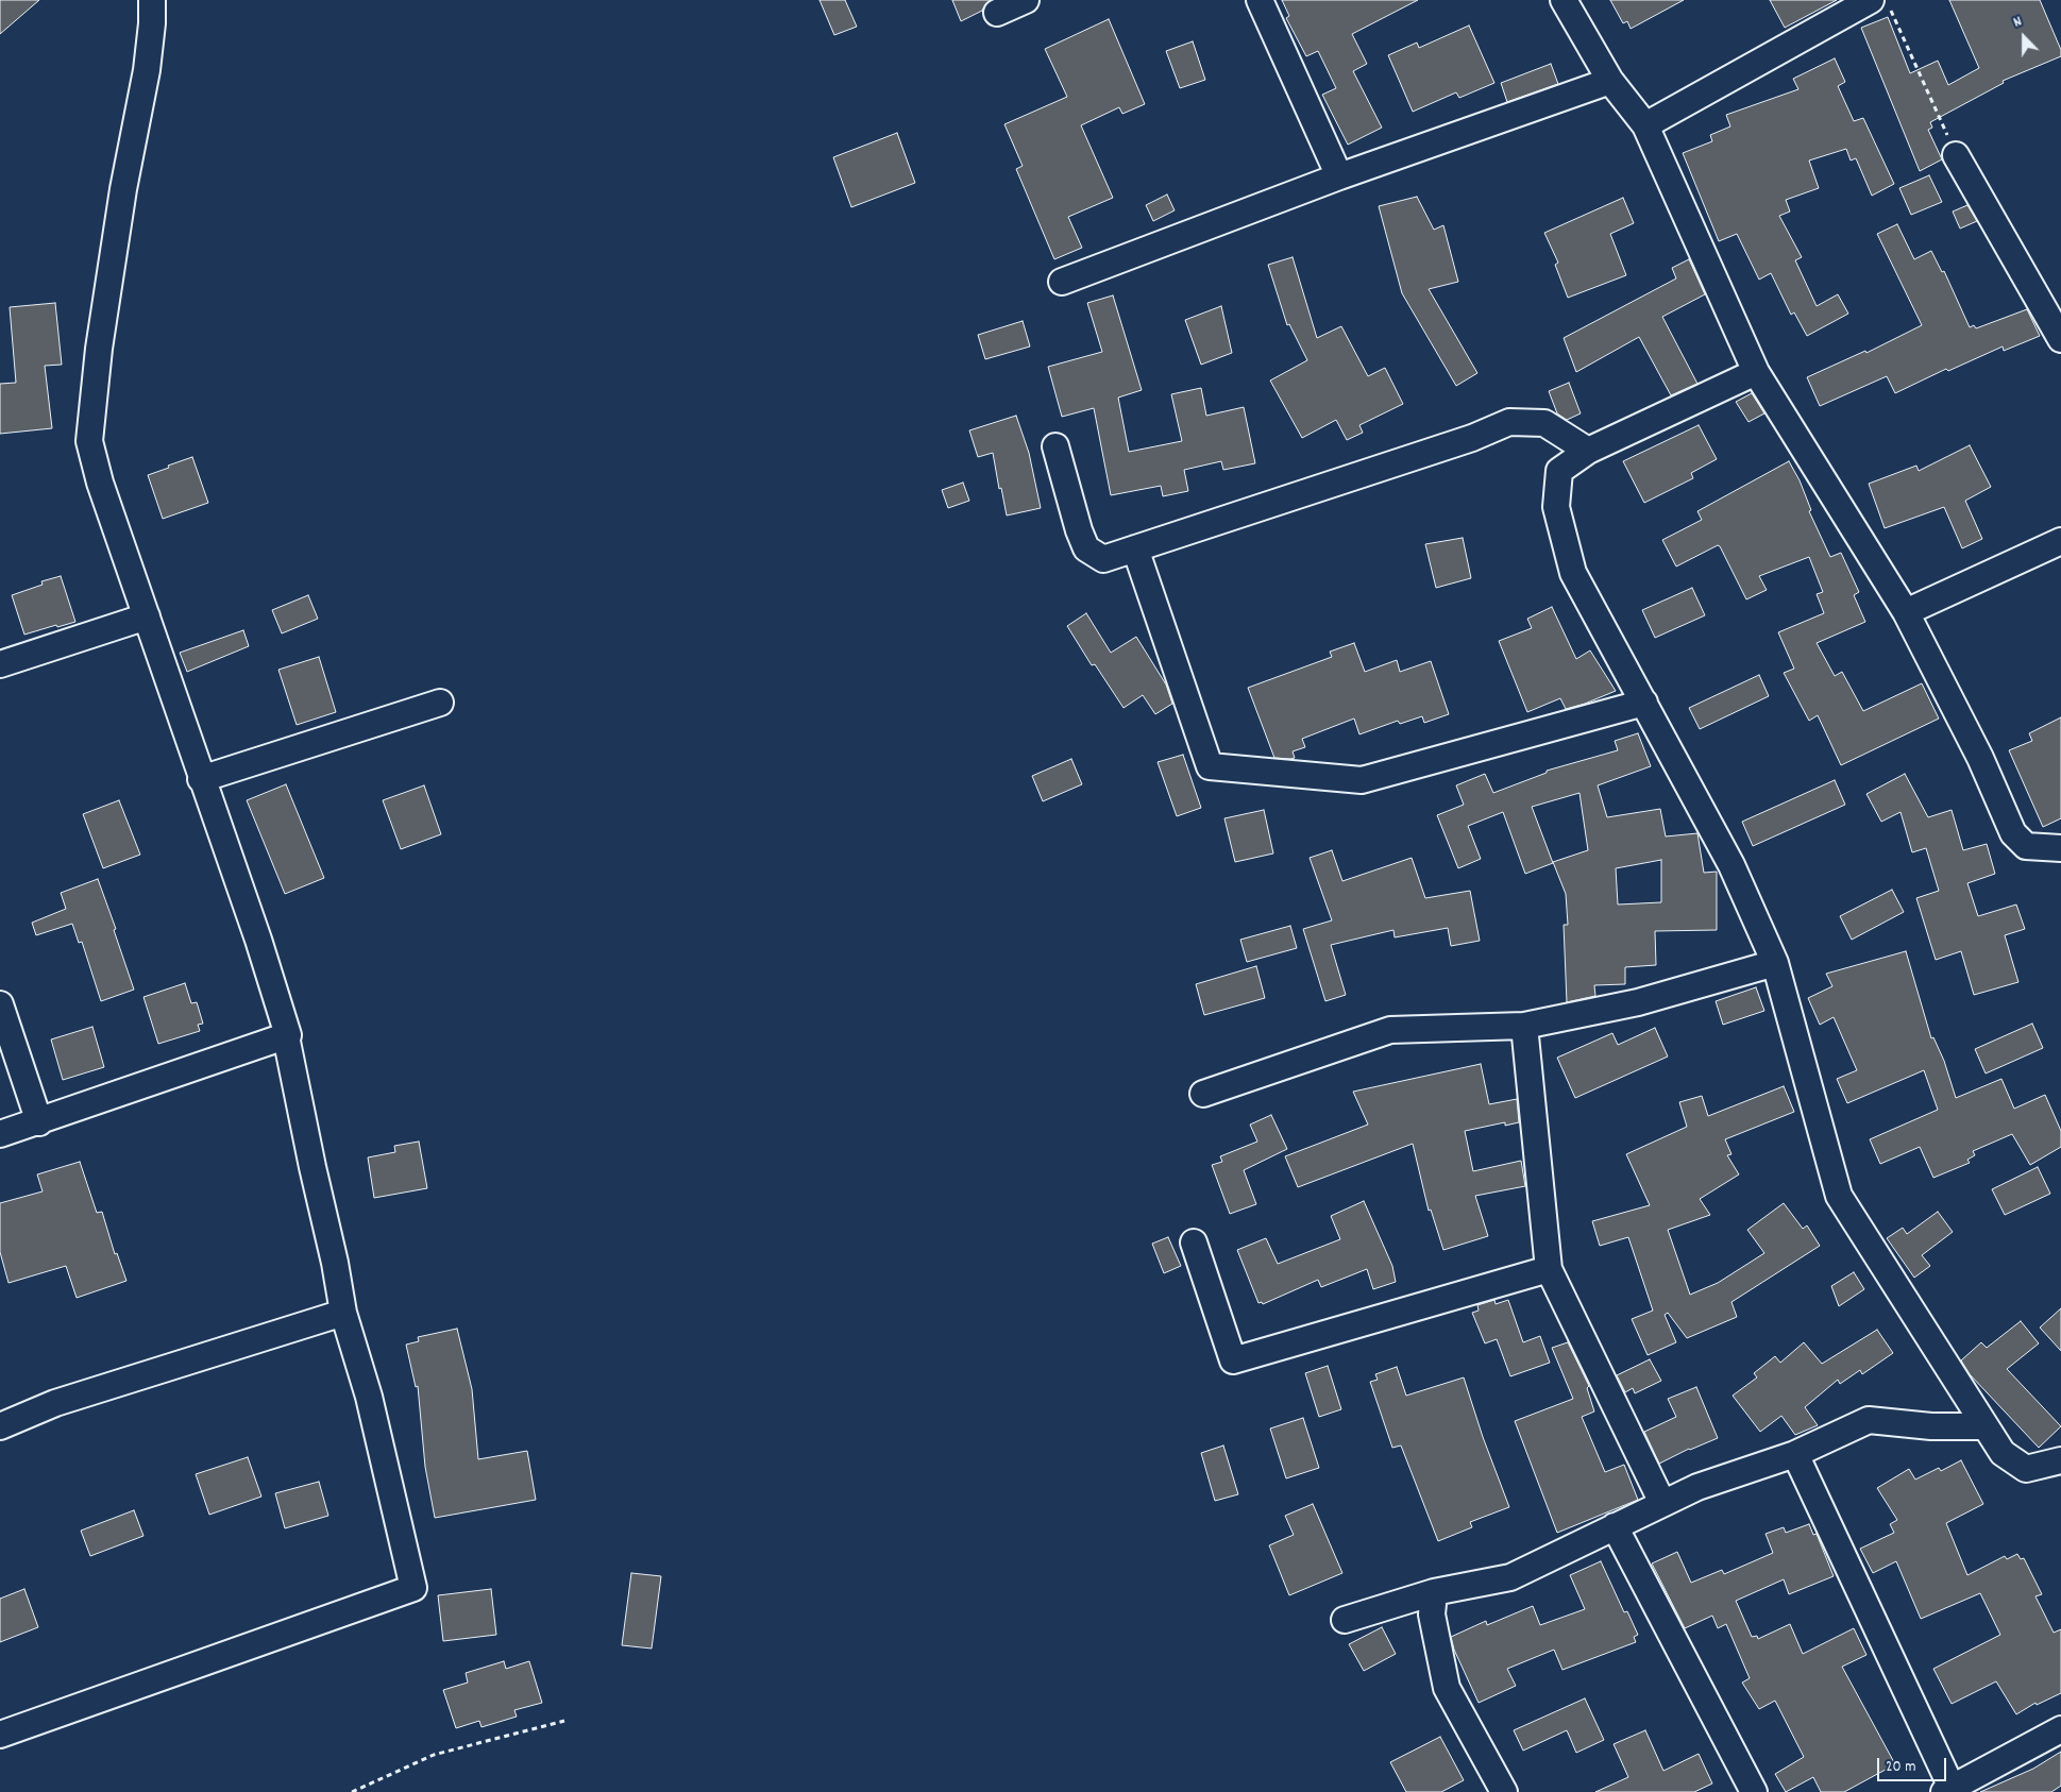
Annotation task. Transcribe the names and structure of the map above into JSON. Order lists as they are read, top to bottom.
{
  "scale_bar": "20 m",
  "north": "top"
}
